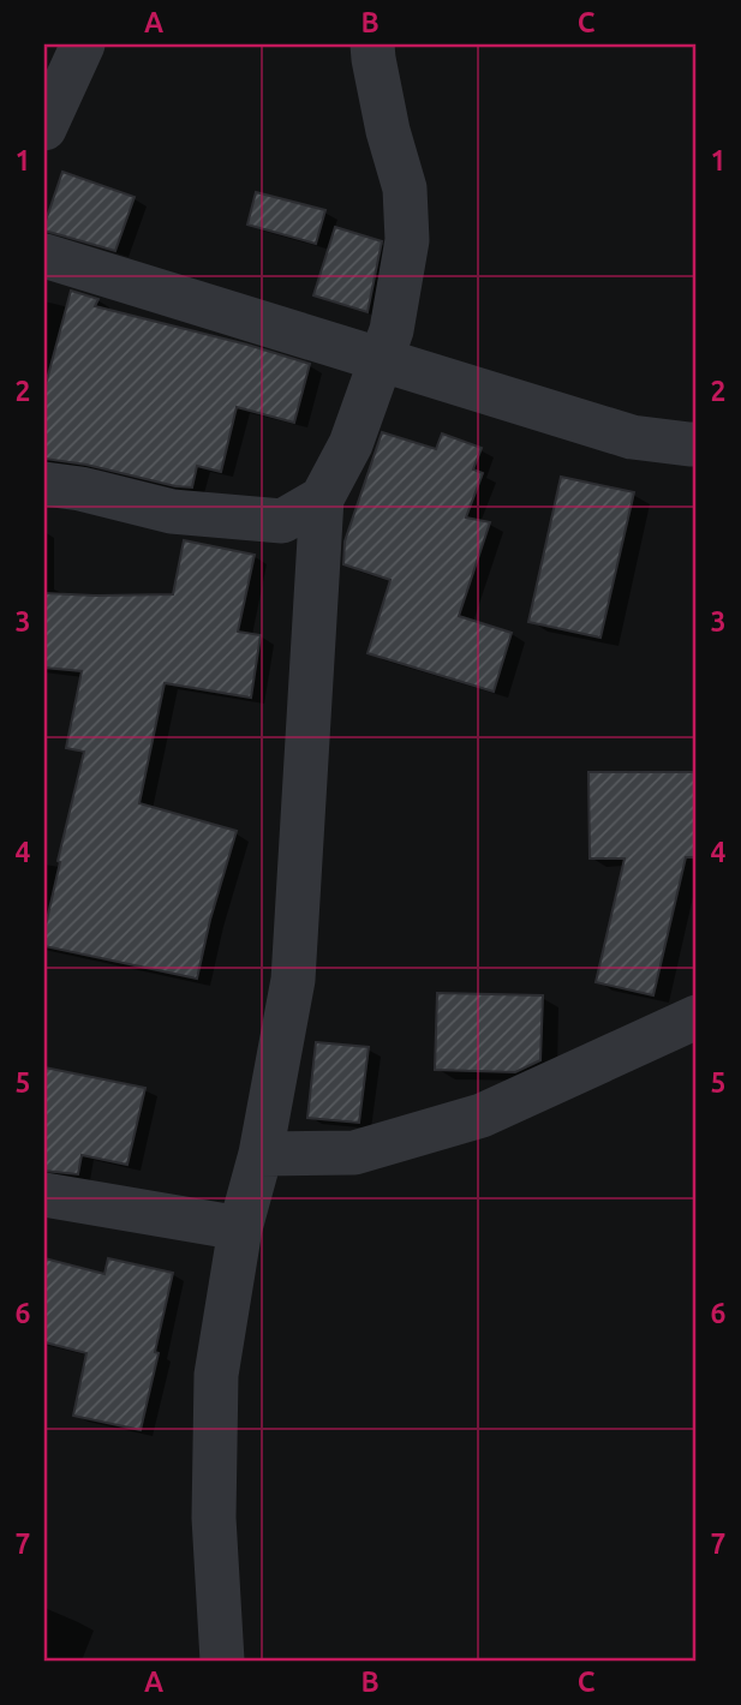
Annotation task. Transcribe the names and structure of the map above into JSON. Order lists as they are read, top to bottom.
{
  "grid": {
    "columns": ["A", "B", "C"],
    "rows": [
      "1",
      "2",
      "3",
      "4",
      "5",
      "6",
      "7"
    ]
  }
}
